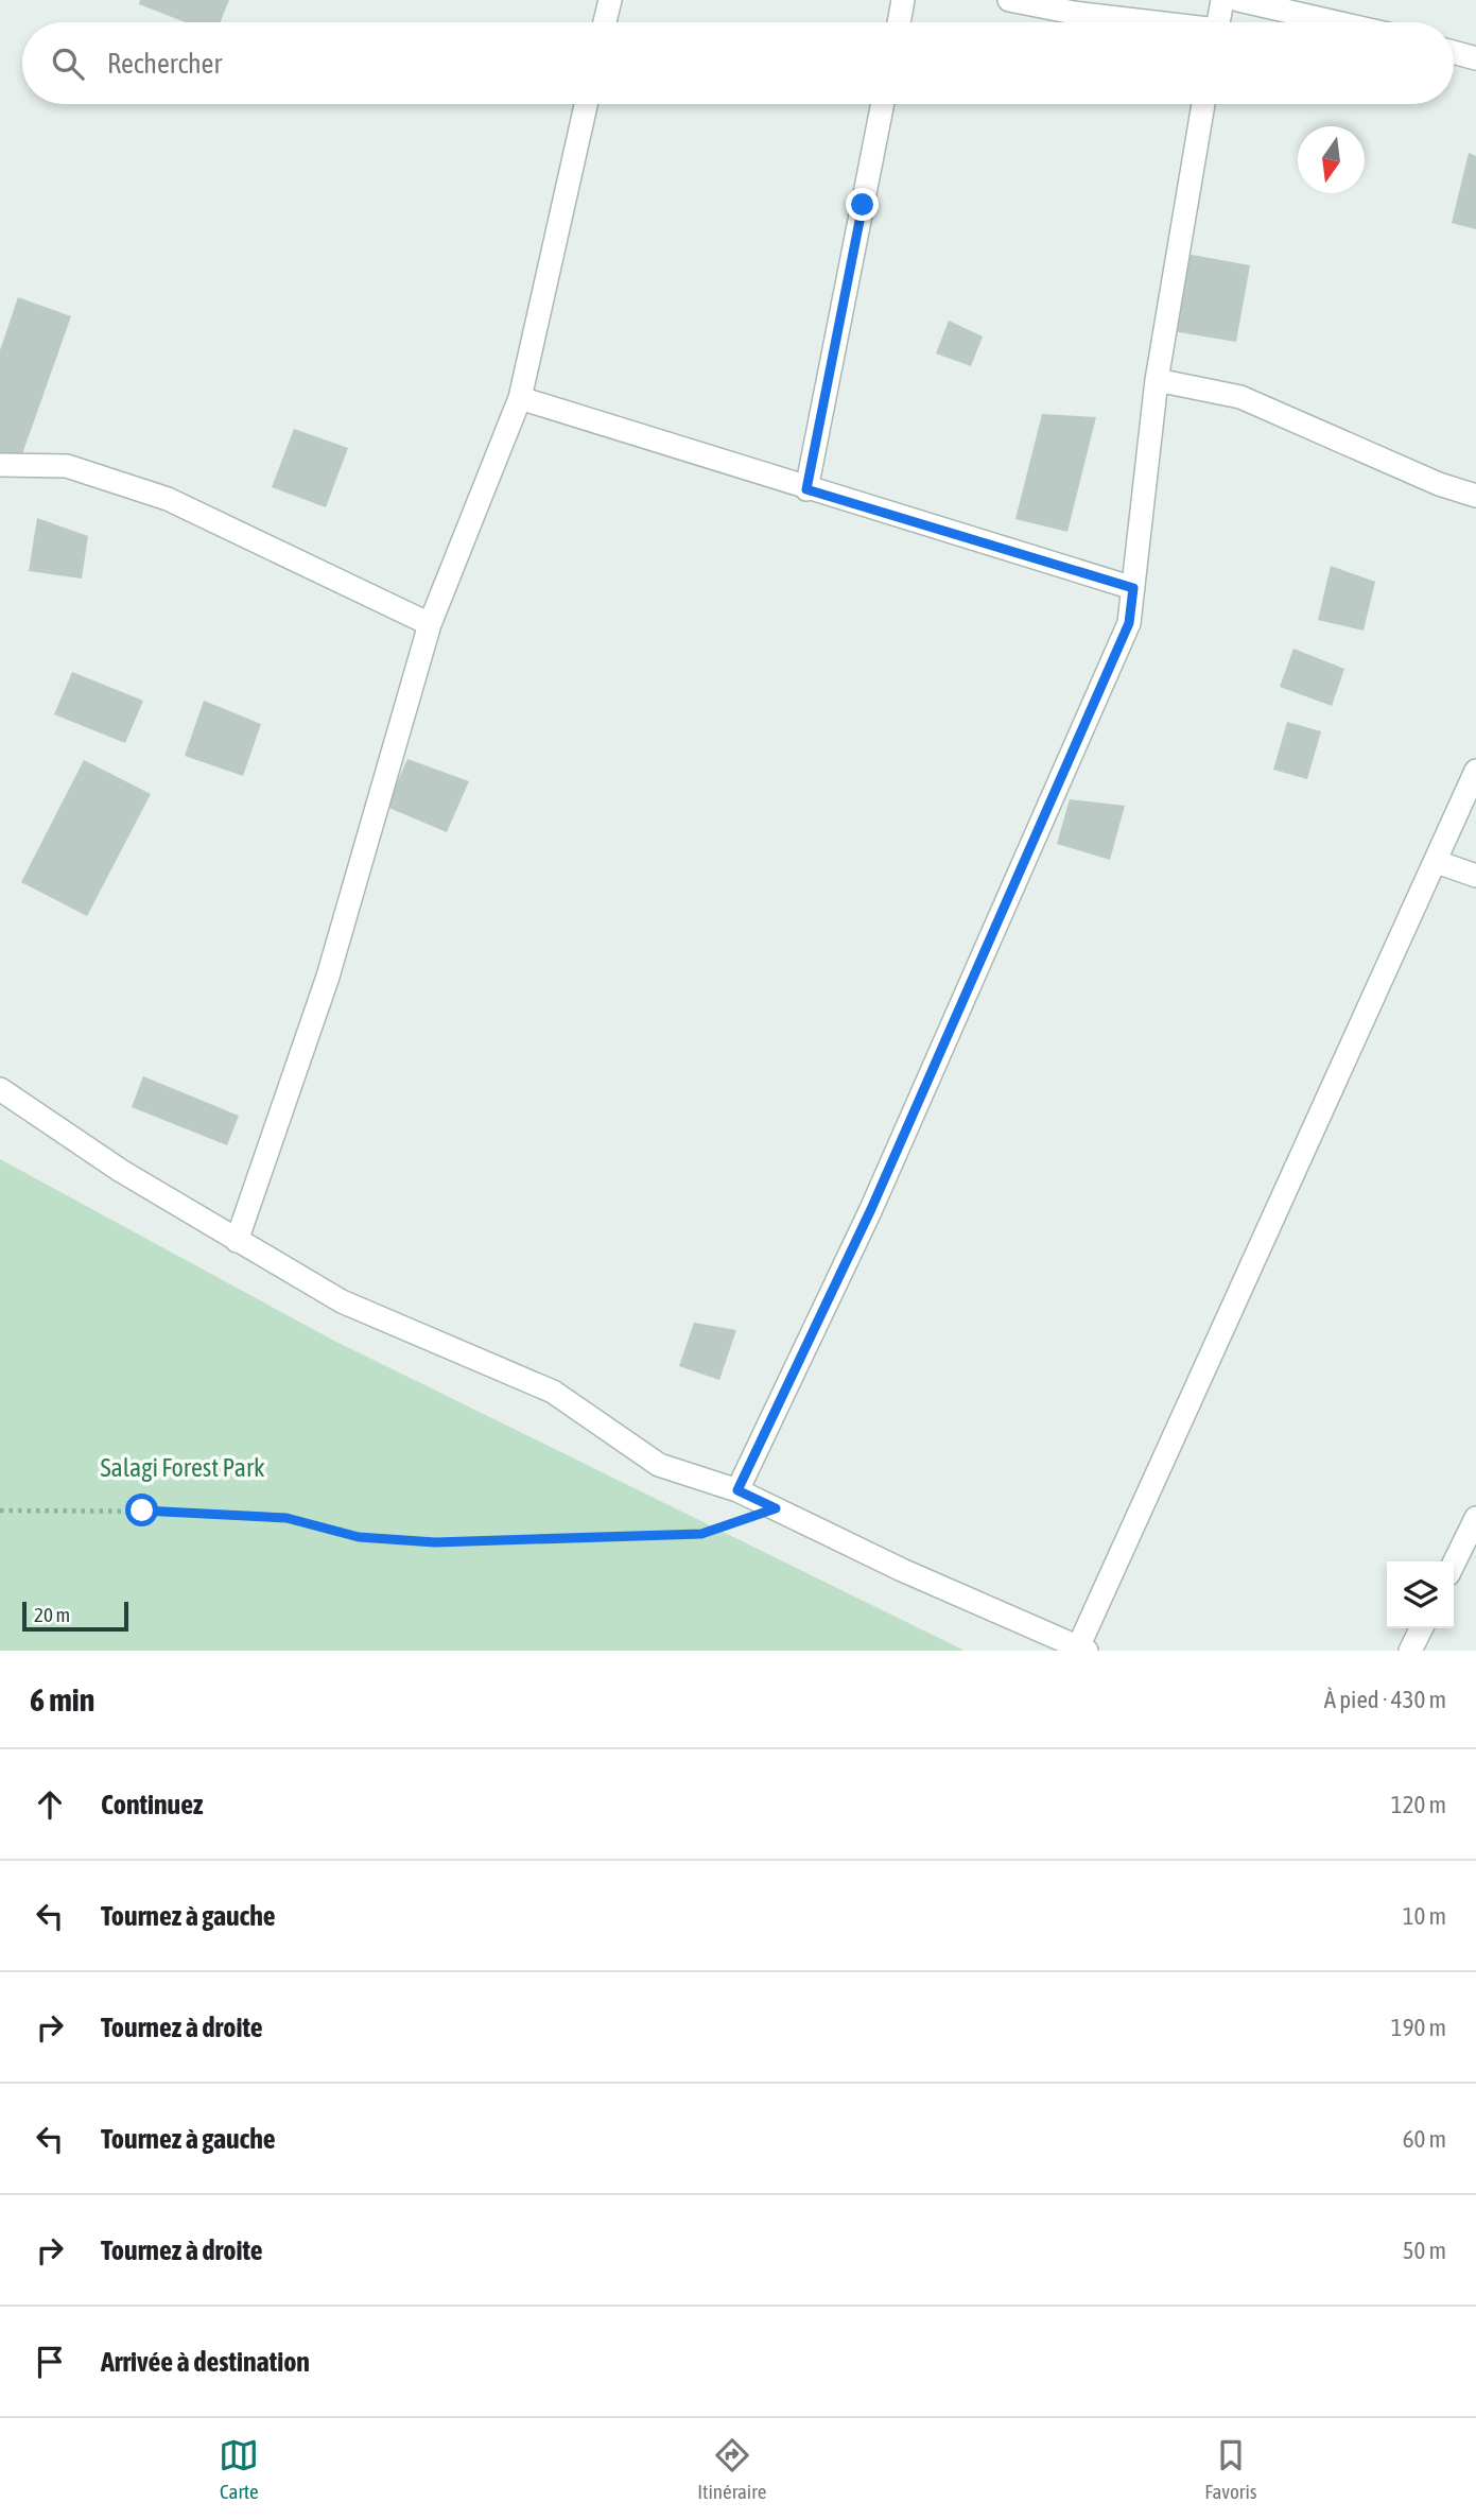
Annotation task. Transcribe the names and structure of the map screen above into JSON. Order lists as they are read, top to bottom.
{
  "parks": ["Salagi Forest Park"],
  "scale_bar": "20 m",
  "north": "bottom",
  "page": {
    "search": "Rechercher",
    "scale": "20 m",
    "heading": ["6 min", "À pied · 430 m"],
    "list": [
      ["Continuez", "120 m"],
      ["Tournez à gauche", "10 m"],
      ["Tournez à droite", "190 m"],
      ["Tournez à gauche", "60 m"],
      ["Tournez à droite", "50 m"],
      "Arrivée à destination"
    ],
    "nav": ["Carte", "Itinéraire", "Favoris"]
  }
}
